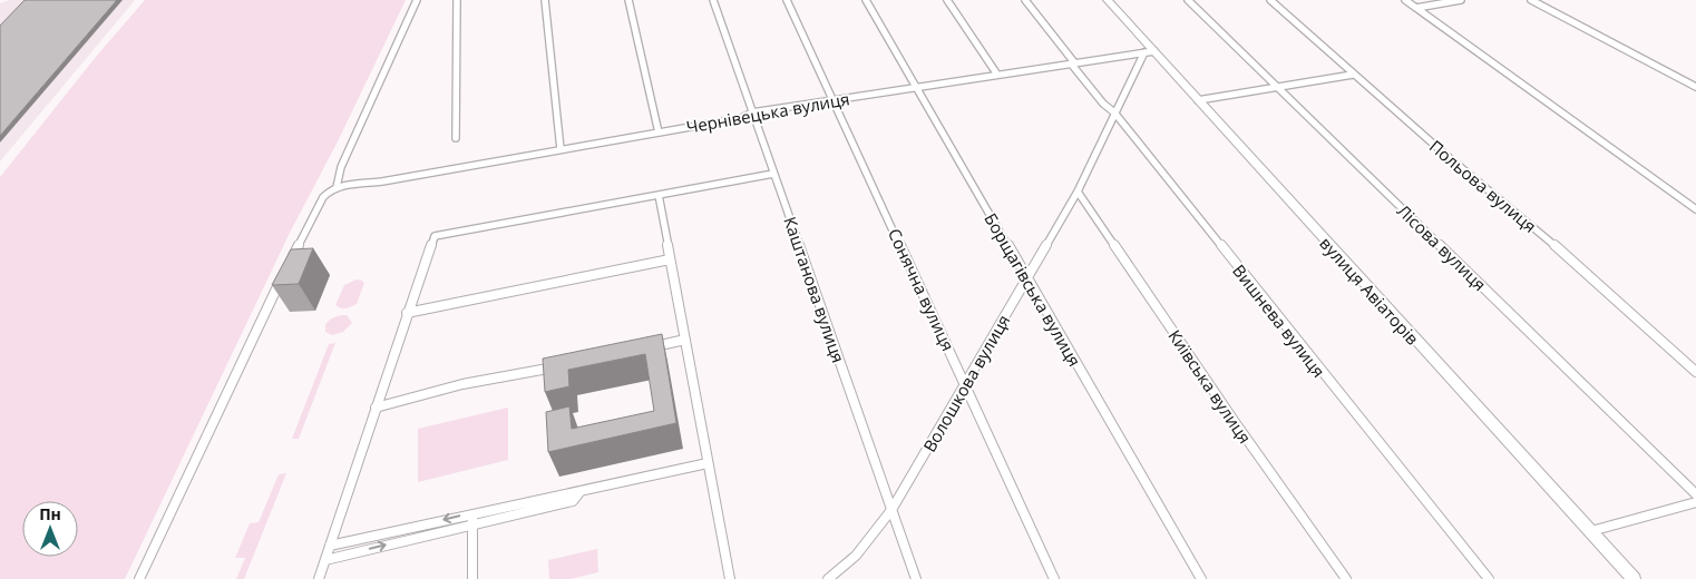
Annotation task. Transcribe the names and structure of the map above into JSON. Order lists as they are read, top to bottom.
{
  "streets": {
    "main road": ["вулиця Авіаторів"],
    "street": [
      "Чернівецька вулиця",
      "Польова вулиця",
      "Лісова вулиця",
      "Каштанова вулиця",
      "Сонячна вулиця",
      "Борщагівська вулиця",
      "Вишнева вулиця",
      "Волошкова вулиця",
      "Київська вулиця"
    ]
  },
  "crossings": [
    ["Чернівецька вулиця", "Каштанова вулиця"],
    ["Чернівецька вулиця", "Сонячна вулиця"],
    ["Чернівецька вулиця", "Борщагівська вулиця"],
    ["Чернівецька вулиця", "вулиця Авіаторів"],
    ["Чернівецька вулиця", "Вишнева вулиця"],
    ["Чернівецька вулиця", "Волошкова вулиця"],
    ["Каштанова вулиця", "Волошкова вулиця"],
    ["Сонячна вулиця", "Волошкова вулиця"],
    ["Борщагівська вулиця", "Волошкова вулиця"],
    ["вулиця Авіаторів", "Волошкова вулиця"],
    ["Вишнева вулиця", "Волошкова вулиця"],
    ["Волошкова вулиця", "Київська вулиця"]
  ],
  "north": "top"
}
